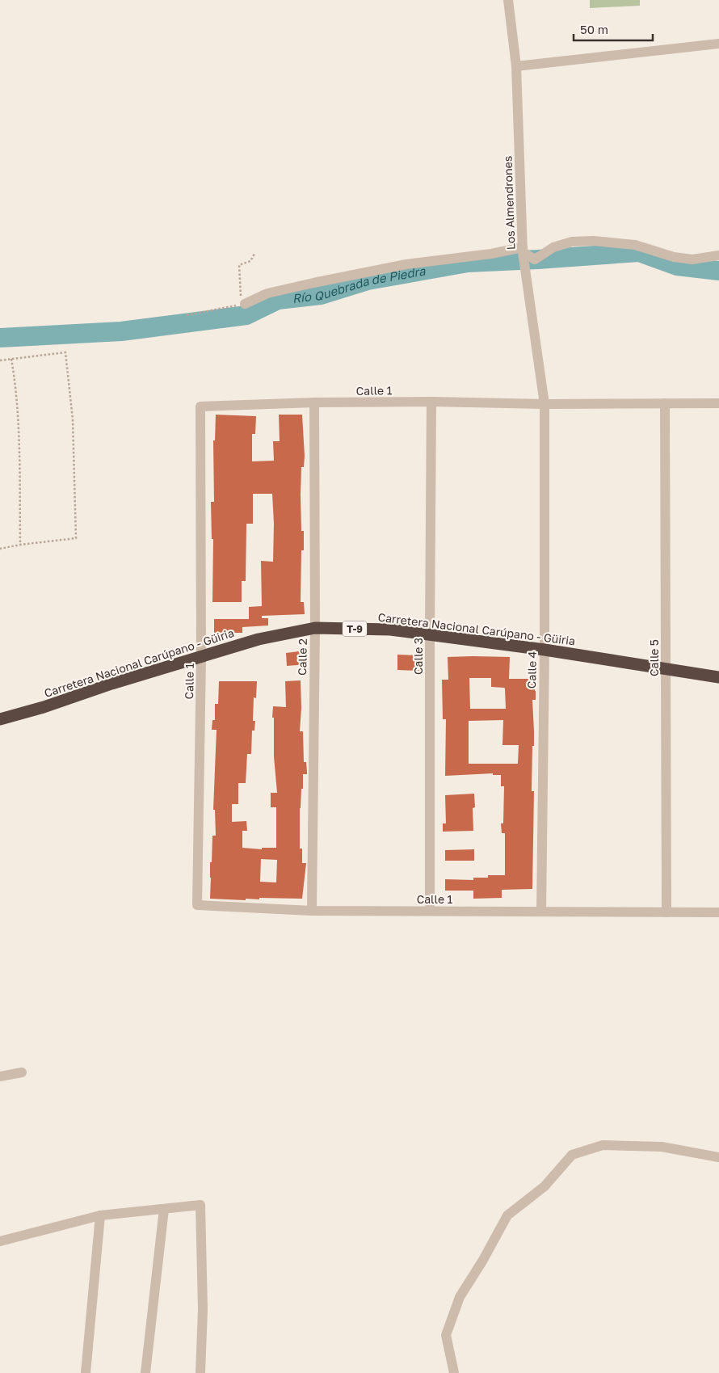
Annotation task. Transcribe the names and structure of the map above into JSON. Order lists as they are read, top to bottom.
{
  "streets": {
    "highway": ["T-9", "Carretera Nacional Carúpano - Güiria"],
    "street": [
      "Los Almendrones",
      "Calle 1",
      "Calle 3",
      "Calle 2",
      "Calle 5",
      "Calle 4"
    ]
  },
  "crossings": [
    ["Los Almendrones", "Calle 1"],
    ["Los Almendrones", "Calle 4"],
    ["Calle 1", "Carretera Nacional Carúpano - Güiria"],
    ["Calle 1", "Calle 3"],
    ["Calle 1", "Calle 2"],
    ["Calle 1", "Calle 5"],
    ["Calle 1", "Calle 4"],
    ["Carretera Nacional Carúpano - Güiria", "Calle 3"],
    ["Carretera Nacional Carúpano - Güiria", "Calle 2"],
    ["Carretera Nacional Carúpano - Güiria", "Calle 5"],
    ["Carretera Nacional Carúpano - Güiria", "Calle 4"]
  ],
  "water": ["Río Quebrada de Piedra"],
  "scale_bar": "50 m"
}
